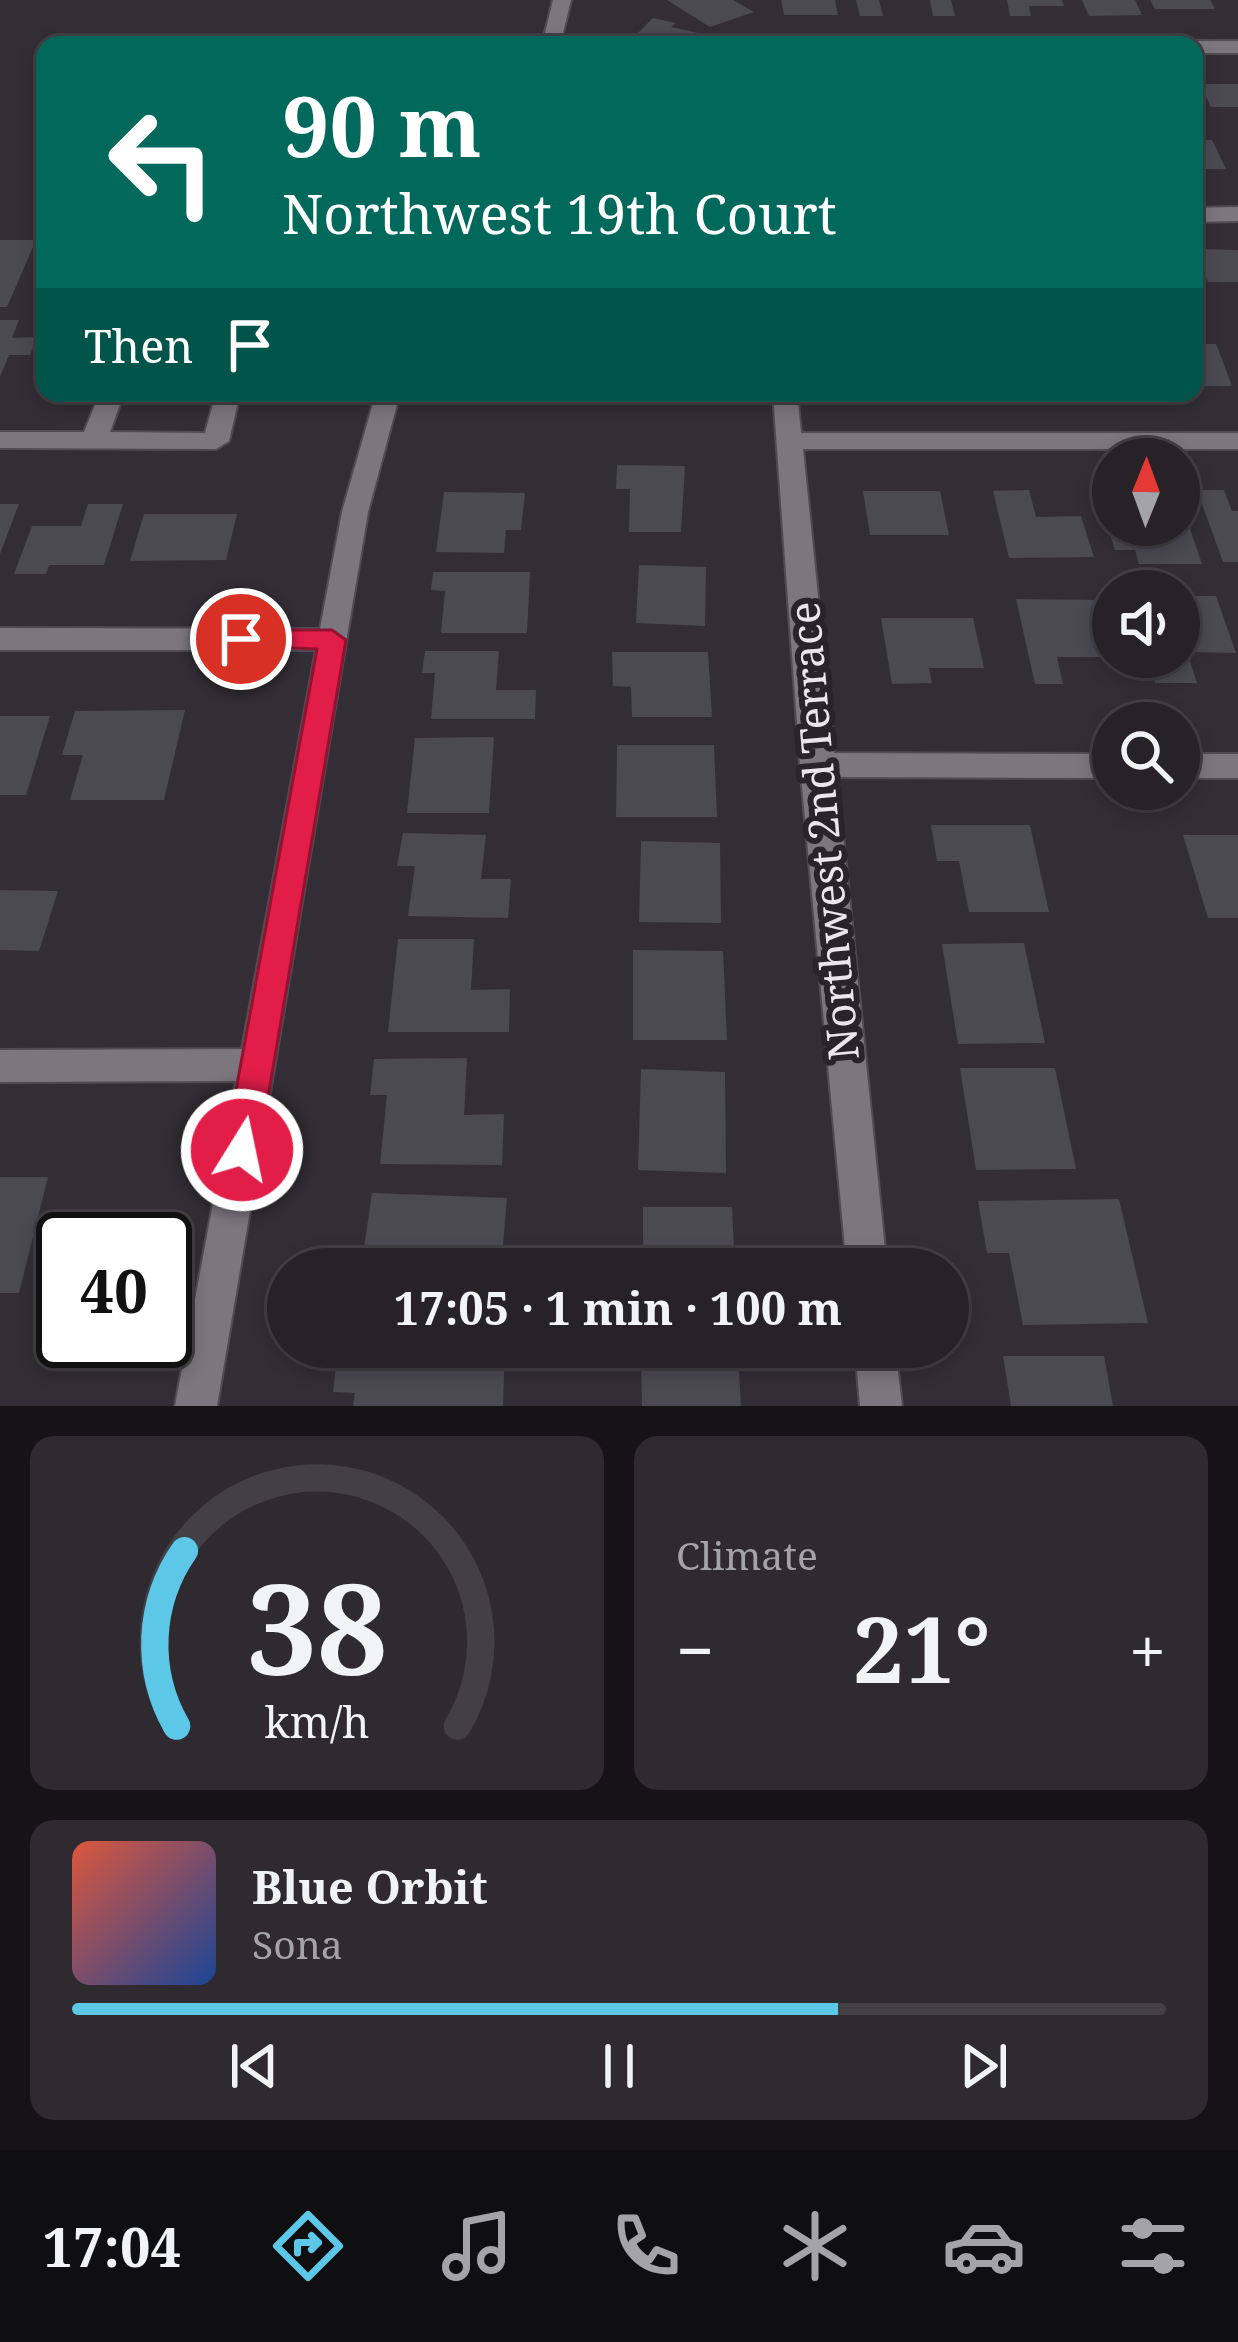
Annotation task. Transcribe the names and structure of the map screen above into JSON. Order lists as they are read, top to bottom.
{
  "streets": {
    "street": ["Northwest 2nd Terrace"]
  },
  "north": "top",
  "page": {
    "turn": ["90 m", "Northwest 19th Court"],
    "then": "Then",
    "limit": "40",
    "trip": "17:05 · 1 min · 100 m",
    "tile": "Climate",
    "heat": ["−", "21°", "+"],
    "song": ["Blue Orbit", "Sona"],
    "tabs": "17:04",
    "gauge": ["38", "km/h"]
  }
}
